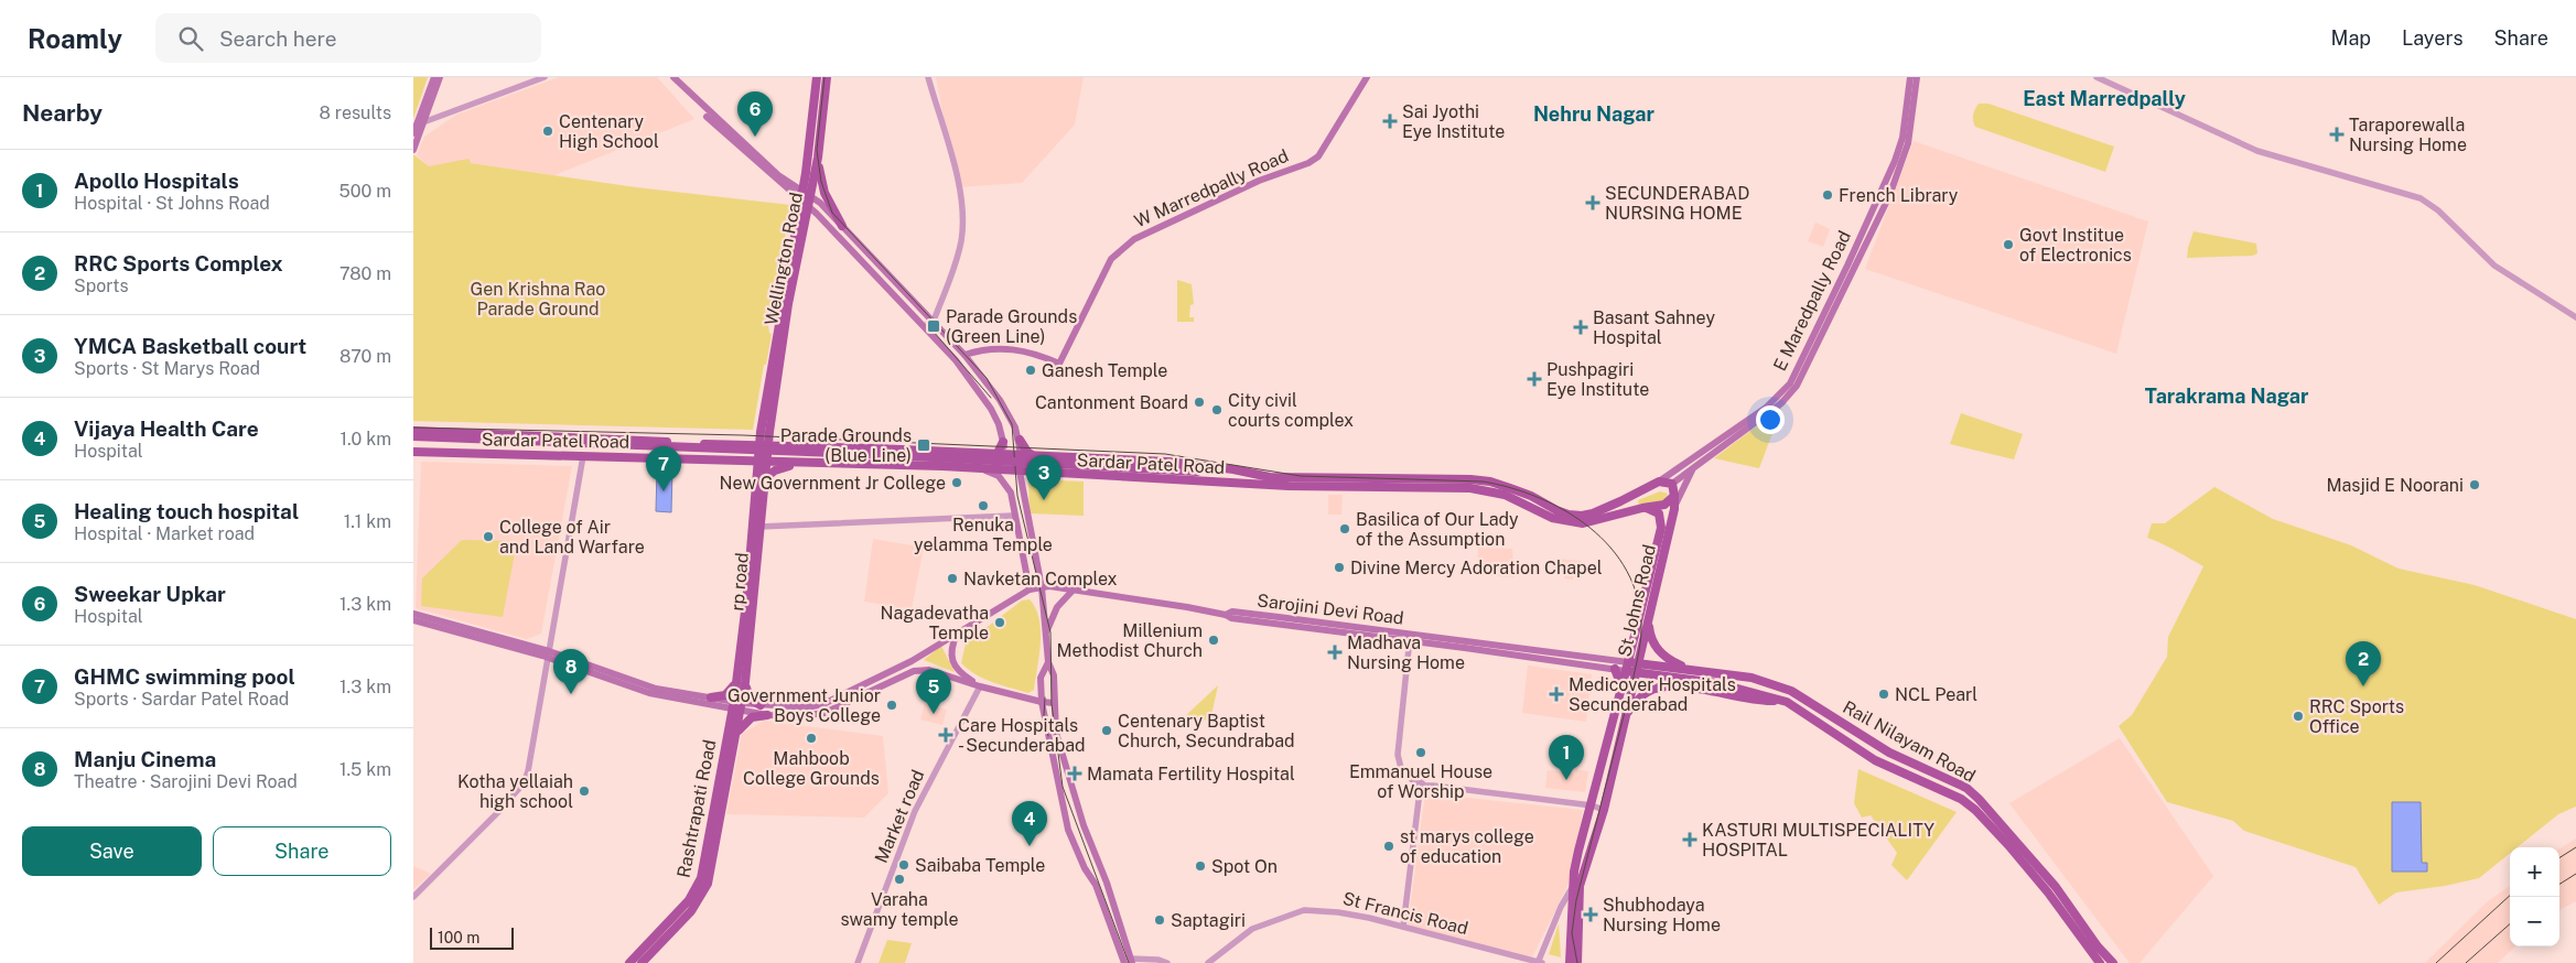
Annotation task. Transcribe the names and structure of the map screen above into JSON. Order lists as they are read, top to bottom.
{
  "streets": {
    "main road": [
      "W Marredpally Road",
      "Wellington Road",
      "E Maredpally Road",
      "Sardar Patel Road",
      "rp road",
      "St Johns Road",
      "Sarojini Devi Road",
      "Rail Nilayam Road",
      "Rashtrapati Road"
    ],
    "street": ["Market road", "St Francis Road"]
  },
  "crossings": [
    ["Wellington Road", "Sardar Patel Road"],
    ["E Maredpally Road", "Sardar Patel Road"],
    ["E Maredpally Road", "St Johns Road"],
    ["Sardar Patel Road", "rp road"],
    ["Sardar Patel Road", "St Johns Road"],
    ["rp road", "Sarojini Devi Road"],
    ["rp road", "Rashtrapati Road"],
    ["St Johns Road", "Sarojini Devi Road"],
    ["St Johns Road", "Rail Nilayam Road"],
    ["Sarojini Devi Road", "Rail Nilayam Road"],
    ["Sarojini Devi Road", "Rashtrapati Road"]
  ],
  "districts": ["East Marredpally", "Nehru Nagar", "Tarakrama Nagar"],
  "parks": ["Gen Krishna Rao Parade Ground"],
  "places": {
    "health": [
      "Sai Jyothi Eye Institute",
      "Taraporewalla Nursing Home",
      "SECUNDERABAD NURSING HOME",
      "Basant Sahney Hospital",
      "Pushpagiri Eye Institute",
      "Madhava Nursing Home",
      "Medicover Hospitals Secunderabad",
      "Care Hospitals - Secunderabad",
      "Mamata Fertility Hospital",
      "KASTURI MULTISPECIALITY HOSPITAL",
      "Shubhodaya Nursing Home"
    ],
    "other": [
      "Centenary High School",
      "French Library",
      "Govt Institue of Electronics",
      "Ganesh Temple",
      "Cantonment Board",
      "City civil courts complex",
      "New Government Jr College",
      "Masjid E Noorani",
      "Renuka yelamma Temple",
      "Basilica of Our Lady of the Assumption",
      "College of Air and Land Warfare",
      "Divine Mercy Adoration Chapel",
      "Navketan Complex",
      "Nagadevatha Temple",
      "Millenium Methodist Church",
      "NCL Pearl",
      "Government Junior Boys College",
      "RRC Sports Office",
      "Centenary Baptist Church, Secundrabad",
      "Mahboob College Grounds",
      "Emmanuel House of Worship",
      "Kotha yellaiah high school",
      "st marys college of education",
      "Saibaba Temple",
      "Spot On",
      "Varaha swamy temple",
      "Saptagiri"
    ],
    "transit": ["Parade Grounds (Green Line)", "Parade Grounds (Blue Line)"]
  },
  "scale_bar": "100 m",
  "page": {
    "header": "Roamly",
    "search": "Search here",
    "nav": ["Map", "Layers", "Share"],
    "heading": ["Nearby", "8 results"],
    "pins": [
      "6",
      "7",
      "3",
      "2",
      "8",
      "5",
      "1",
      "4"
    ],
    "list": [
      {
        "mark": "1",
        "name": "Apollo Hospitals",
        "note": "Hospital · St Johns Road",
        "value": "500 m"
      },
      {
        "mark": "2",
        "name": "RRC Sports Complex",
        "note": "Sports",
        "value": "780 m"
      },
      {
        "mark": "3",
        "name": "YMCA Basketball court",
        "note": "Sports · St Marys Road",
        "value": "870 m"
      },
      {
        "mark": "4",
        "name": "Vijaya Health Care",
        "note": "Hospital",
        "value": "1.0 km"
      },
      {
        "mark": "5",
        "name": "Healing touch hospital",
        "note": "Hospital · Market road",
        "value": "1.1 km"
      },
      {
        "mark": "6",
        "name": "Sweekar Upkar",
        "note": "Hospital",
        "value": "1.3 km"
      },
      {
        "mark": "7",
        "name": "GHMC swimming pool",
        "note": "Sports · Sardar Patel Road",
        "value": "1.3 km"
      },
      {
        "mark": "8",
        "name": "Manju Cinema",
        "note": "Theatre · Sarojini Devi Road",
        "value": "1.5 km"
      }
    ],
    "buttons": ["Save", "Share"],
    "map_buttons": ["+", "−"],
    "scale": "100 m"
  }
}
